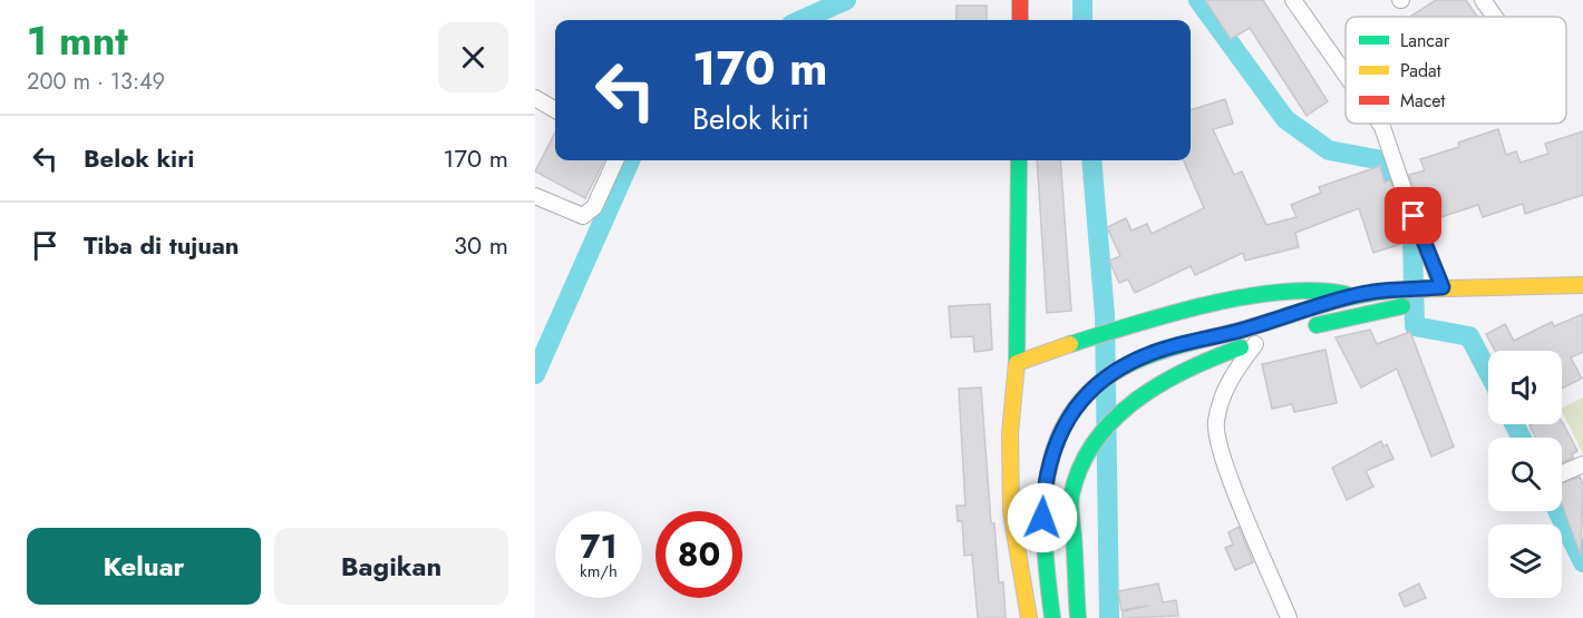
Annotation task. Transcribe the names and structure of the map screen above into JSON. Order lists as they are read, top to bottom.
{
  "legend": ["Lancar", "Padat", "Macet"],
  "page": {
    "heading": ["1 mnt", "200 m · 13:49"],
    "turn": ["170 m", "Belok kiri"],
    "list": [
      {
        "name": "Belok kiri",
        "value": "170 m"
      },
      {
        "name": "Tiba di tujuan",
        "value": "30 m"
      }
    ],
    "speed": "71 km/h",
    "limit": "80",
    "buttons": ["Keluar", "Bagikan"]
  }
}
